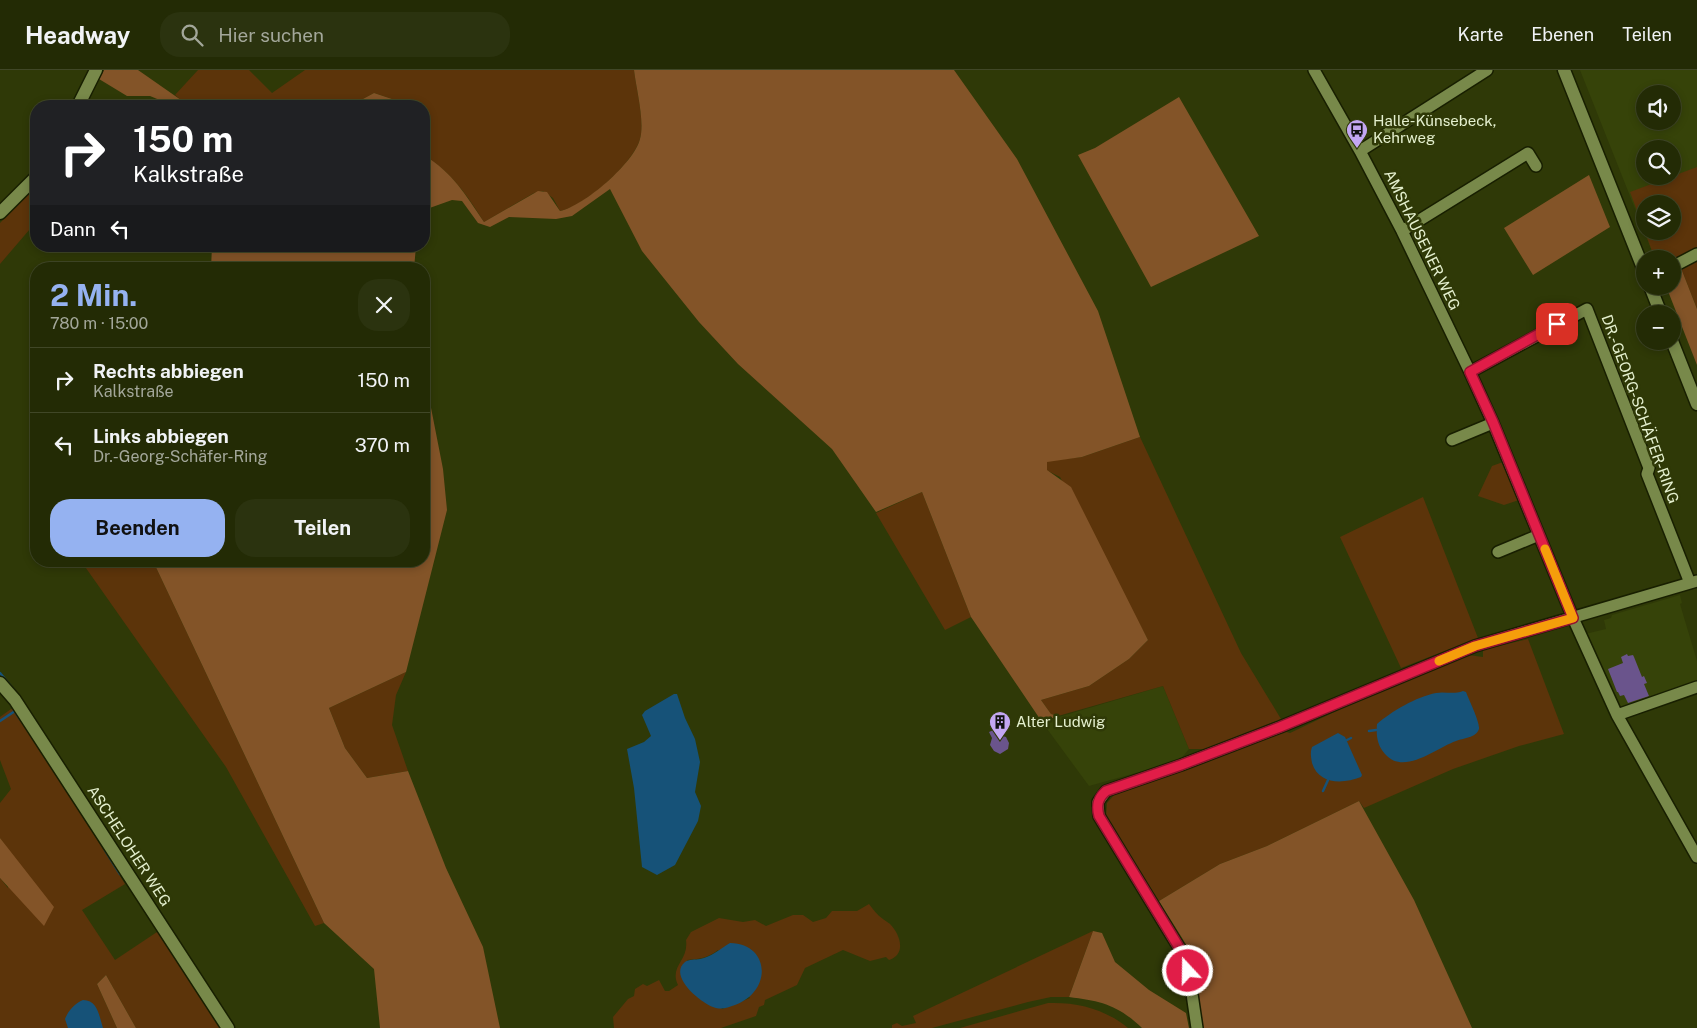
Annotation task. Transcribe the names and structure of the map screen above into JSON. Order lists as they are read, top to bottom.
{
  "streets": {
    "street": ["AMSHAUSENER WEG", "DR.-GEORG-SCHÄFER-RING", "ASCHELOHER WEG"]
  },
  "crossings": [
    ["AMSHAUSENER WEG", "DR.-GEORG-SCHÄFER-RING"]
  ],
  "places": {
    "bus stop": ["Halle-Künsebeck, Kehrweg"],
    "building": ["Alter Ludwig"]
  },
  "page": {
    "header": "Headway",
    "search": "Hier suchen",
    "nav": ["Karte", "Ebenen", "Teilen"],
    "map_buttons": ["+", "−"],
    "turn": ["150 m", "Kalkstraße"],
    "then": "Dann",
    "heading": ["2 Min.", "780 m · 15:00"],
    "list": [
      {
        "name": "Rechts abbiegen",
        "note": "Kalkstraße",
        "value": "150 m"
      },
      {
        "name": "Links abbiegen",
        "note": "Dr.-Georg-Schäfer-Ring",
        "value": "370 m"
      }
    ],
    "buttons": ["Beenden", "Teilen"]
  }
}
